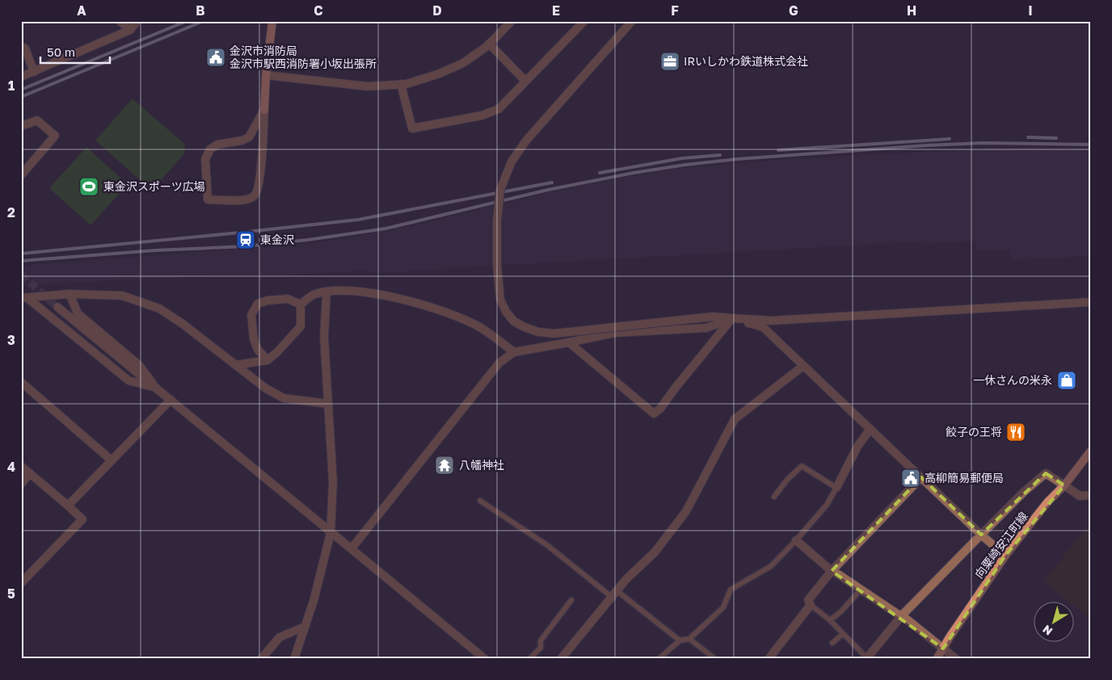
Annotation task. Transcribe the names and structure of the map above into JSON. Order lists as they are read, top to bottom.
{
  "streets": {
    "main road": ["向粟崎安江町線"]
  },
  "places": {
    "public building": ["金沢市消防局 金沢市駅西消防署小坂出張所", "高柳簡易郵便局"],
    "office": ["IRいしかわ鉄道株式会社"],
    "sports": ["東金沢スポーツ広場"],
    "station": ["東金沢"],
    "shop": ["一休さんの米永"],
    "restaurant": ["餃子の王将"],
    "temple": ["八幡神社"]
  },
  "scale_bar": "50 m",
  "north": "bottom left",
  "grid": {
    "columns": [
      "A",
      "B",
      "C",
      "D",
      "E",
      "F",
      "G",
      "H",
      "I"
    ],
    "rows": [
      "1",
      "2",
      "3",
      "4",
      "5"
    ]
  }
}
